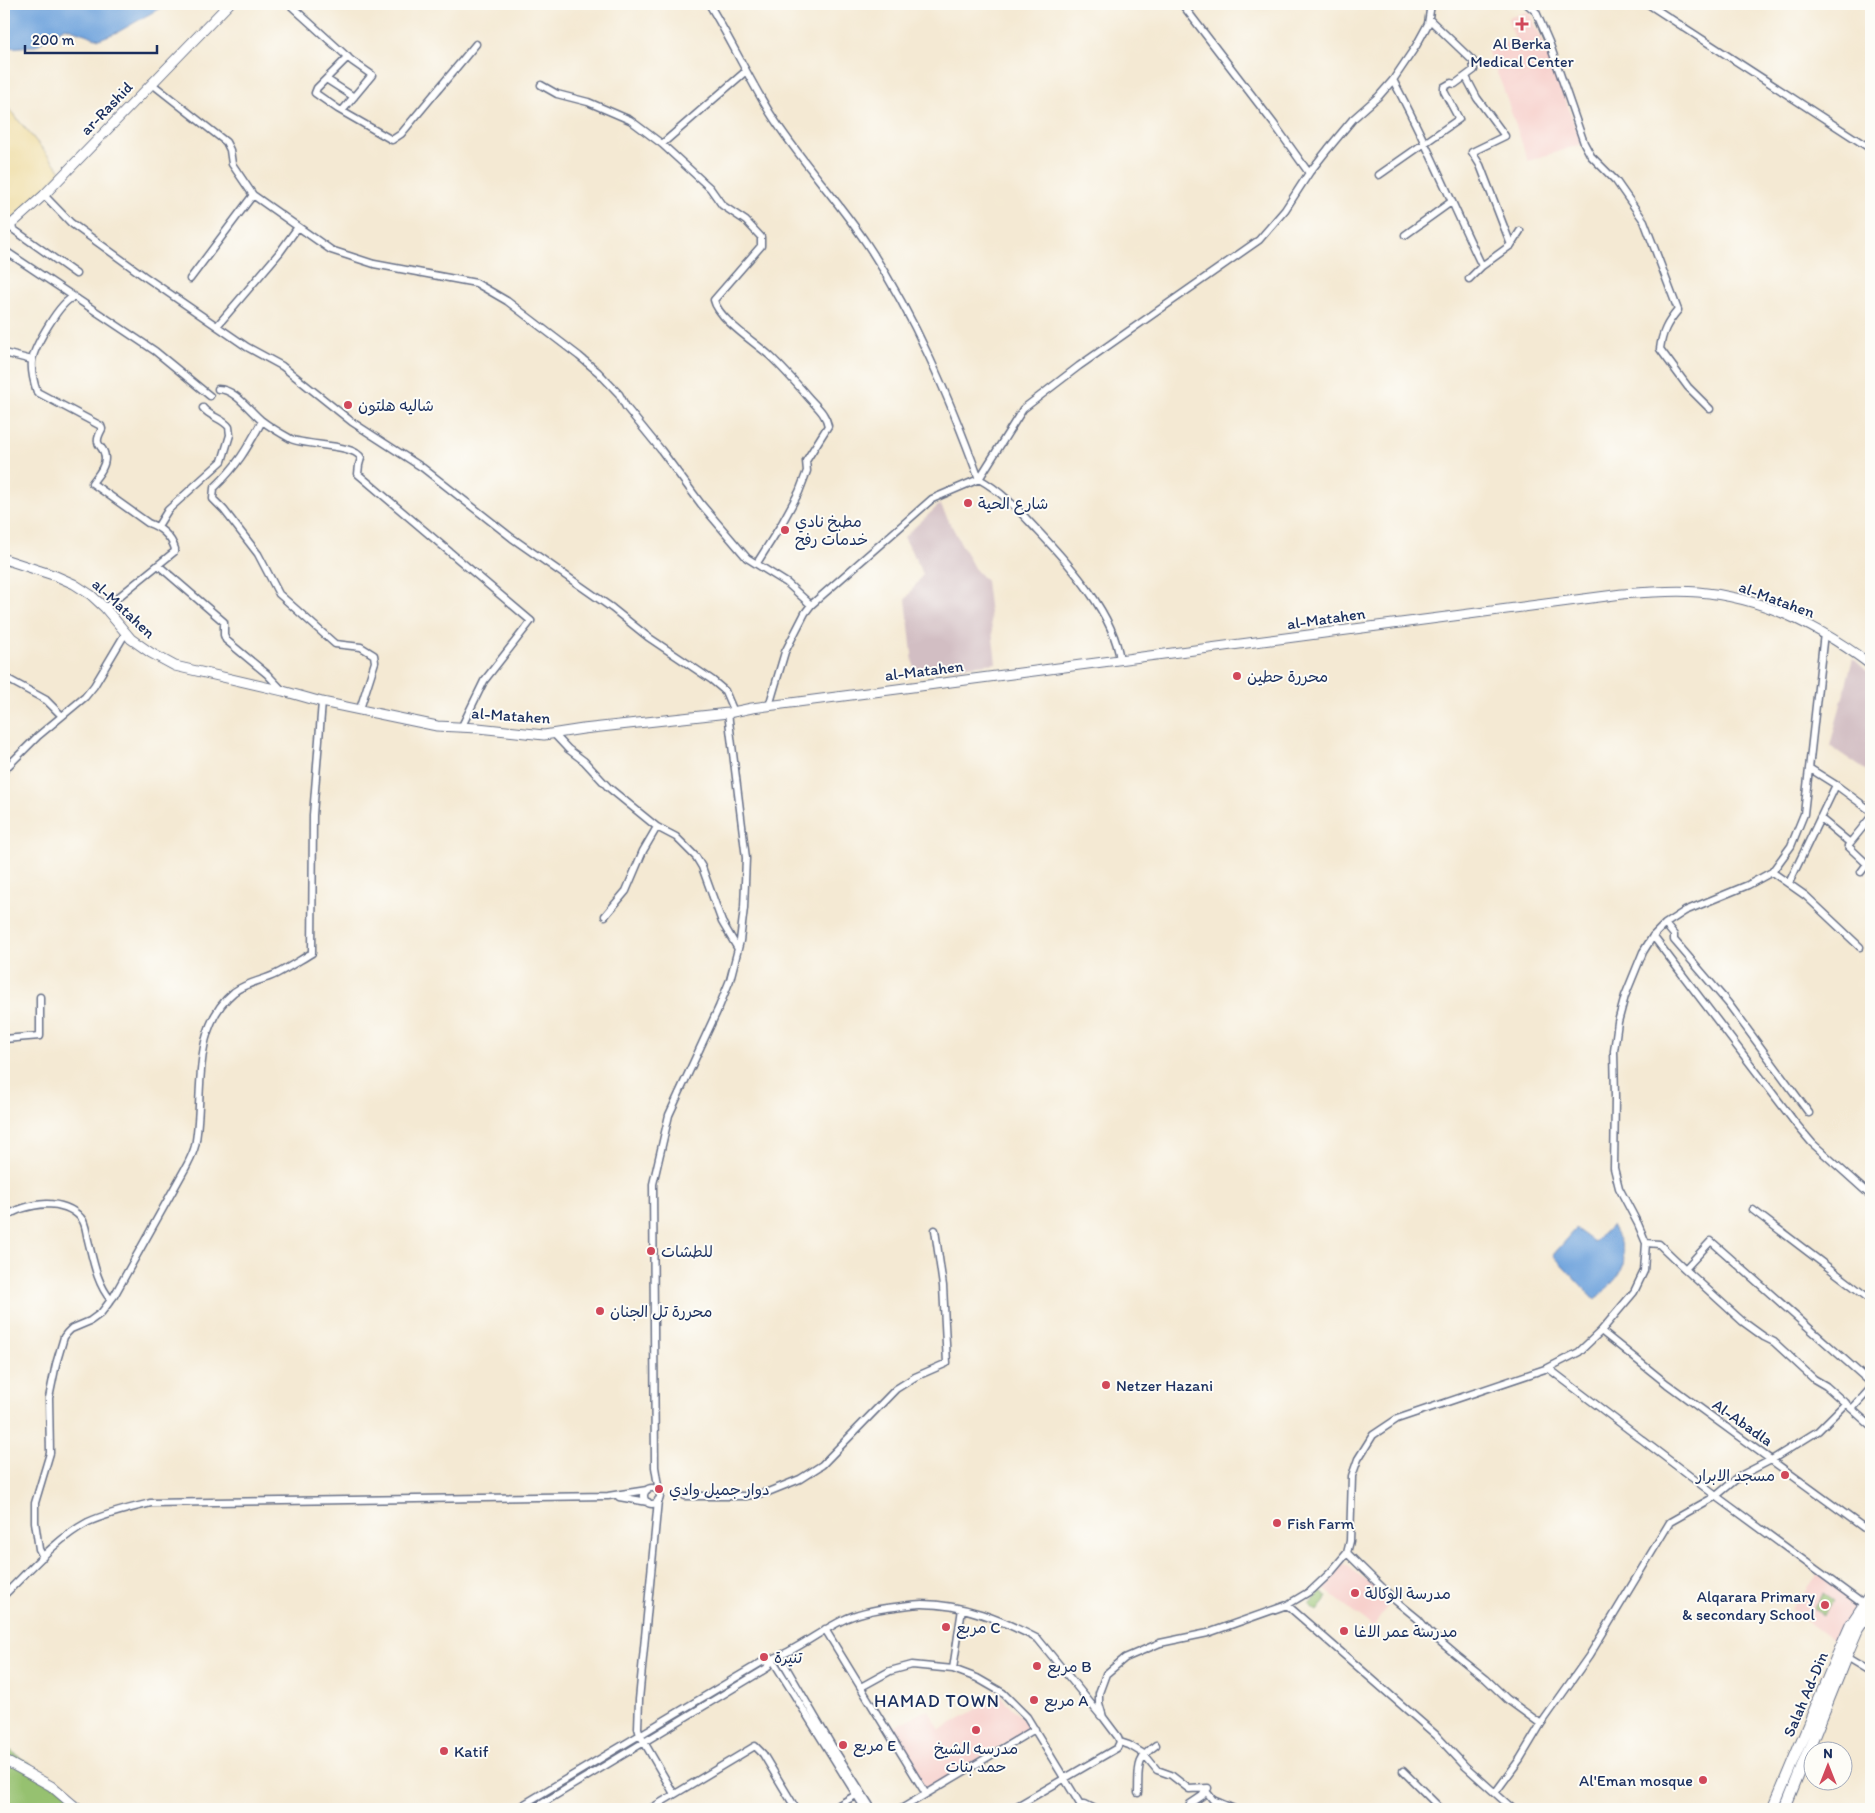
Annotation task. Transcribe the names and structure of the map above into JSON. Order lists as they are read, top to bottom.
{
  "streets": {
    "highway": ["Salah Ad-Din"],
    "main road": ["ar-Rashid", "al-Matahen"],
    "street": ["Al-Abadla"]
  },
  "districts": ["HAMAD TOWN"],
  "places": {
    "health": ["Al Berka Medical Center"],
    "other": [
      "شاليه هلتون",
      "شارع الحية",
      "مطبخ نادي خدمات رفح",
      "محررة حطين",
      "للطشات",
      "محررة تل الجنان",
      "Netzer Hazani",
      "مسجد الابرار",
      "دوار جميل وادي",
      "Fish Farm",
      "مدرسة الوكالة",
      "Alqarara Primary & secondary School",
      "مربع C",
      "مدرسة عمر الاغا",
      "تنيرة",
      "مربع B",
      "مربع A",
      "مدرسه الشيخ حمد بنات",
      "مربع E",
      "Katif",
      "Al'Eman mosque"
    ]
  },
  "scale_bar": "200 m",
  "north": "top"
}
